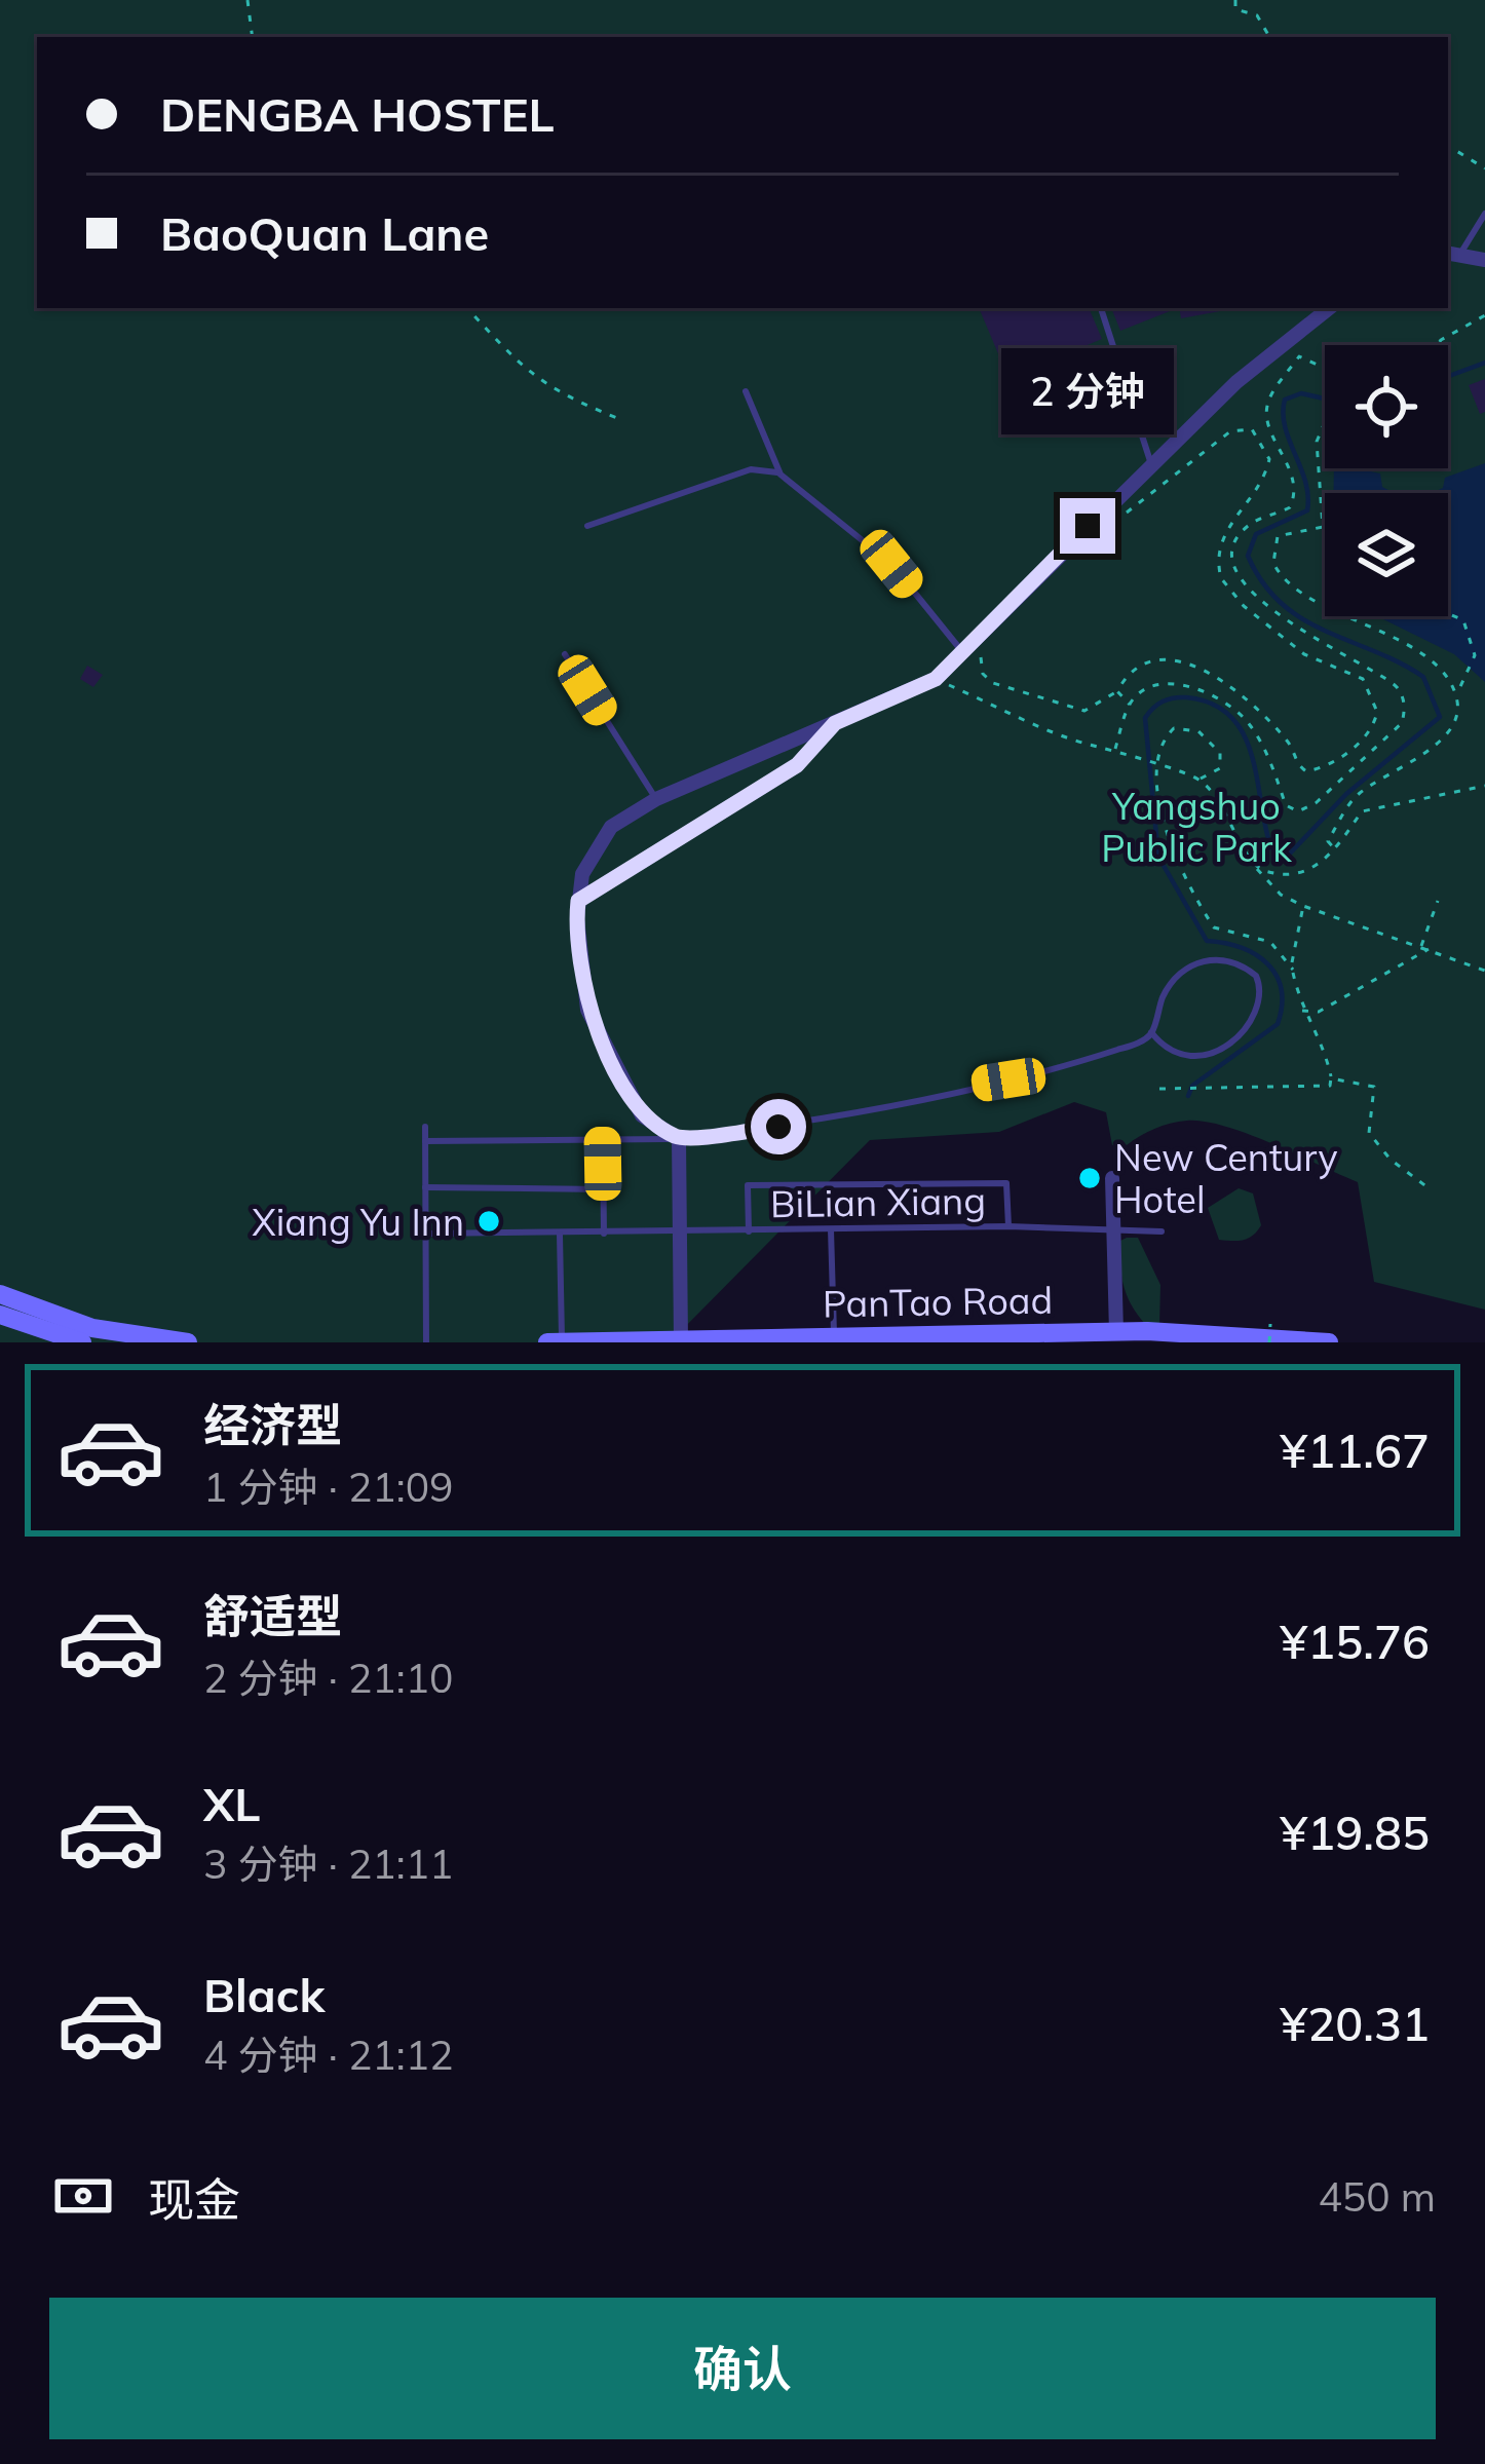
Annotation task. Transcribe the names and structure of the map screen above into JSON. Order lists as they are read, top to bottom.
{
  "streets": {
    "main road": ["PanTao Road"],
    "lane": ["BiLian Xiang"]
  },
  "parks": ["Yangshuo Public Park"],
  "places": ["New Century Hotel", "Xiang Yu Inn"],
  "page": {
    "banner": ["DENGBA HOSTEL", "BaoQuan Lane"],
    "bubble": "2 分钟",
    "list": [
      {
        "name": "经济型",
        "note": "1 分钟 · 21:09",
        "value": "¥11.67"
      },
      {
        "name": "舒适型",
        "note": "2 分钟 · 21:10",
        "value": "¥15.76"
      },
      {
        "name": "XL",
        "note": "3 分钟 · 21:11",
        "value": "¥19.85"
      },
      {
        "name": "Black",
        "note": "4 分钟 · 21:12",
        "value": "¥20.31"
      }
    ],
    "pay": ["现金", "450 m"],
    "buttons": "确认"
  }
}
